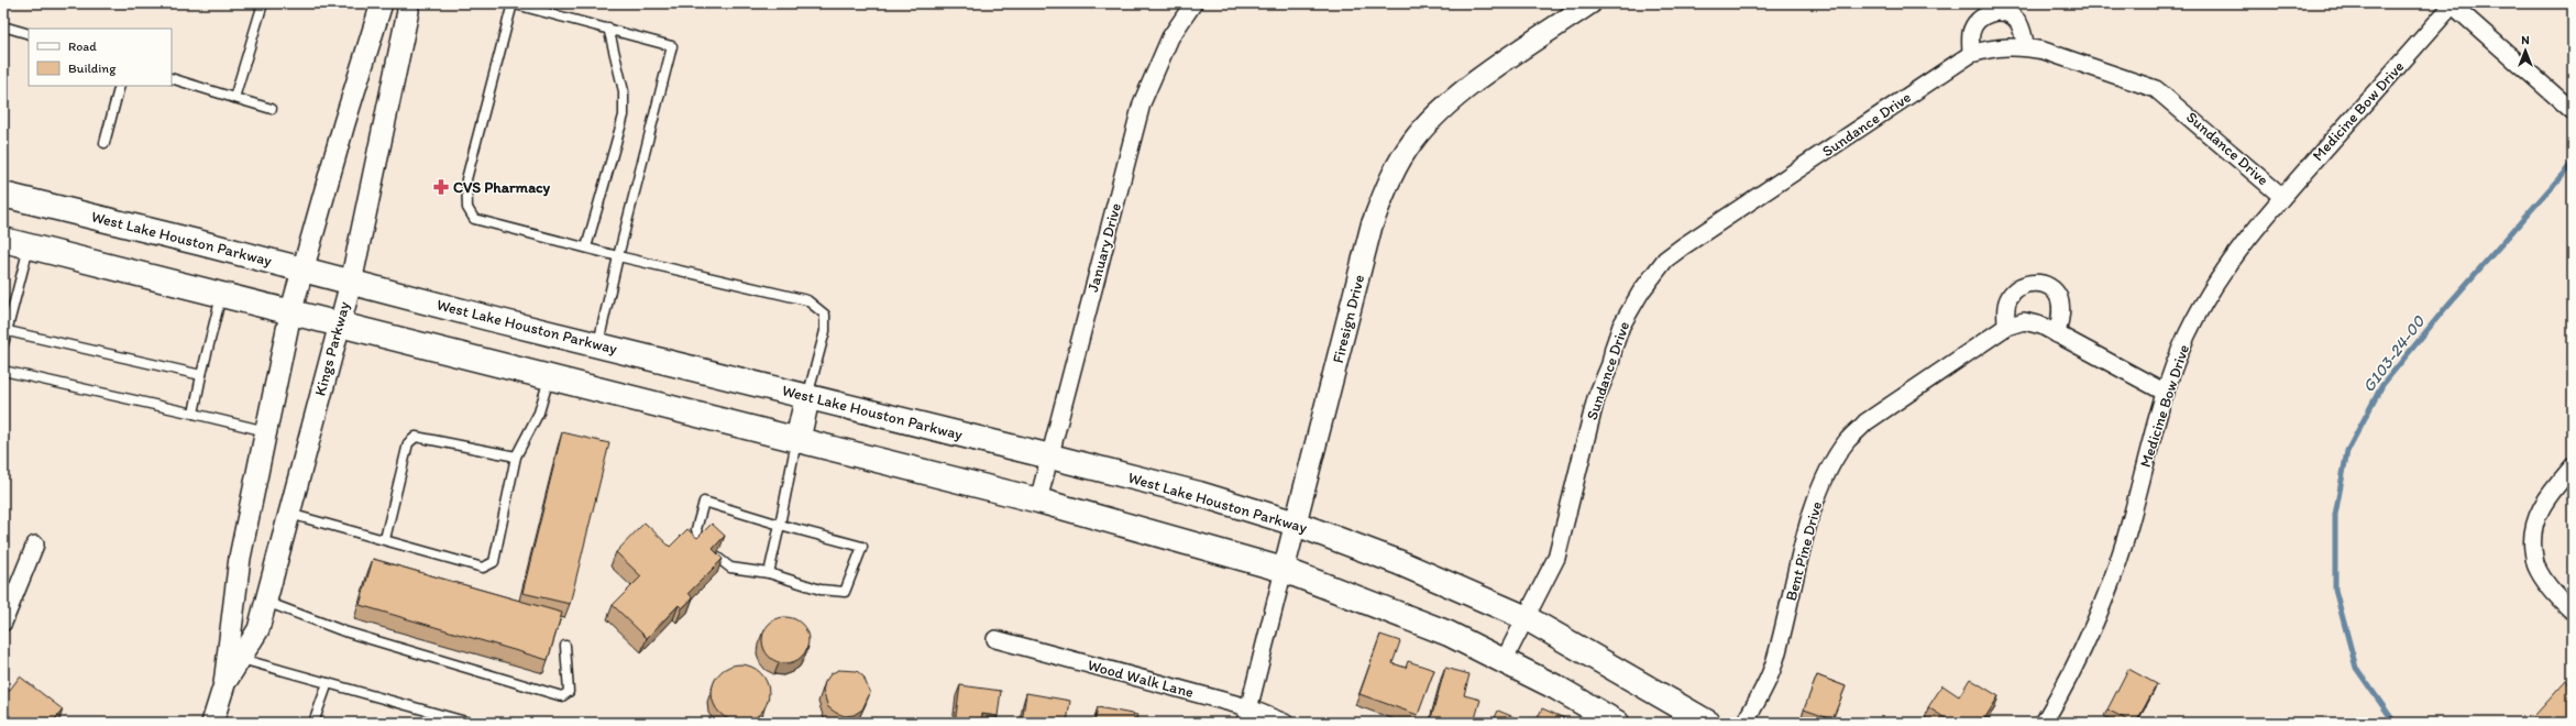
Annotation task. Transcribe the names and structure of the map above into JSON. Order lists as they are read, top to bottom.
{
  "streets": {
    "main road": ["West Lake Houston Parkway"],
    "street": [
      "Medicine Bow Drive",
      "Sundance Drive",
      "January Drive",
      "Firesign Drive",
      "Kings Parkway",
      "Bent Pine Drive",
      "Wood Walk Lane"
    ]
  },
  "crossings": [
    ["Medicine Bow Drive", "Sundance Drive"],
    ["Medicine Bow Drive", "Bent Pine Drive"],
    ["Sundance Drive", "West Lake Houston Parkway"],
    ["West Lake Houston Parkway", "January Drive"],
    ["West Lake Houston Parkway", "Firesign Drive"],
    ["West Lake Houston Parkway", "Kings Parkway"],
    ["Firesign Drive", "Wood Walk Lane"]
  ],
  "water": ["G103-24-00"],
  "places": {
    "pharmacy": ["CVS Pharmacy"]
  },
  "legend": ["Road", "Building"],
  "north": "top"
}
